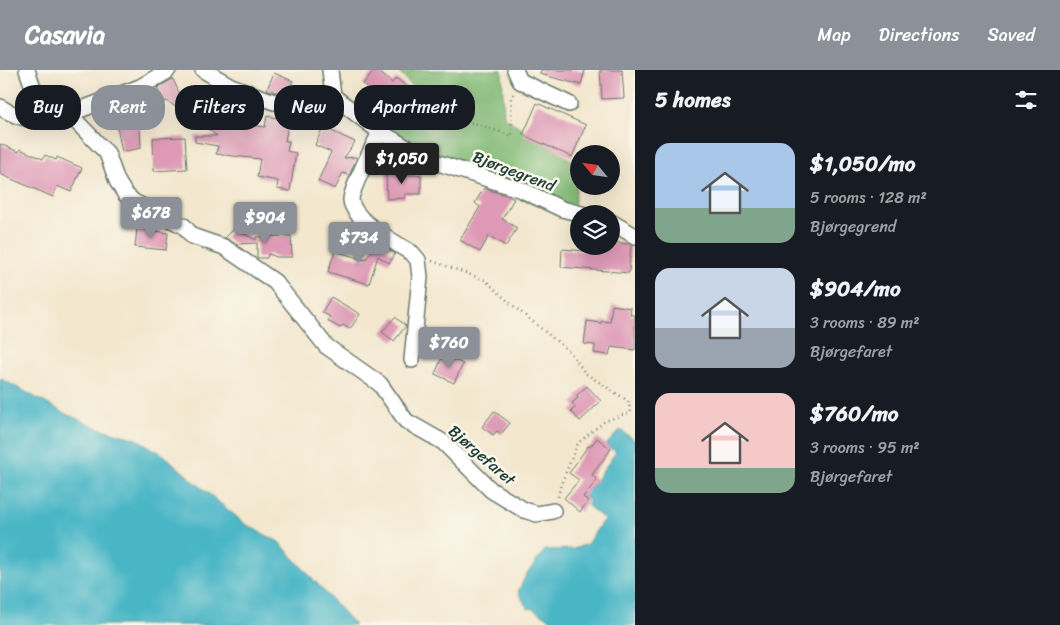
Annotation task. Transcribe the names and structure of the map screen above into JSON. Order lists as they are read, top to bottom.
{
  "streets": {
    "street": ["Bjørgegrend", "Bjørgefaret"]
  },
  "north": "top left",
  "page": {
    "header": "Casavia",
    "nav": ["Map", "Directions", "Saved"],
    "heading": "5 homes",
    "chip": [
      "Buy",
      "Rent",
      "Filters",
      "New",
      "Apartment"
    ],
    "list": [
      {
        "name": "$1,050/mo",
        "note": "5 rooms · 128 m² · Bjørgegrend"
      },
      {
        "name": "$904/mo",
        "note": "3 rooms · 89 m² · Bjørgefaret"
      },
      {
        "name": "$760/mo",
        "note": "3 rooms · 95 m² · Bjørgefaret"
      }
    ],
    "price": [
      "$1,050",
      "$678",
      "$904",
      "$734",
      "$760"
    ]
  }
}
